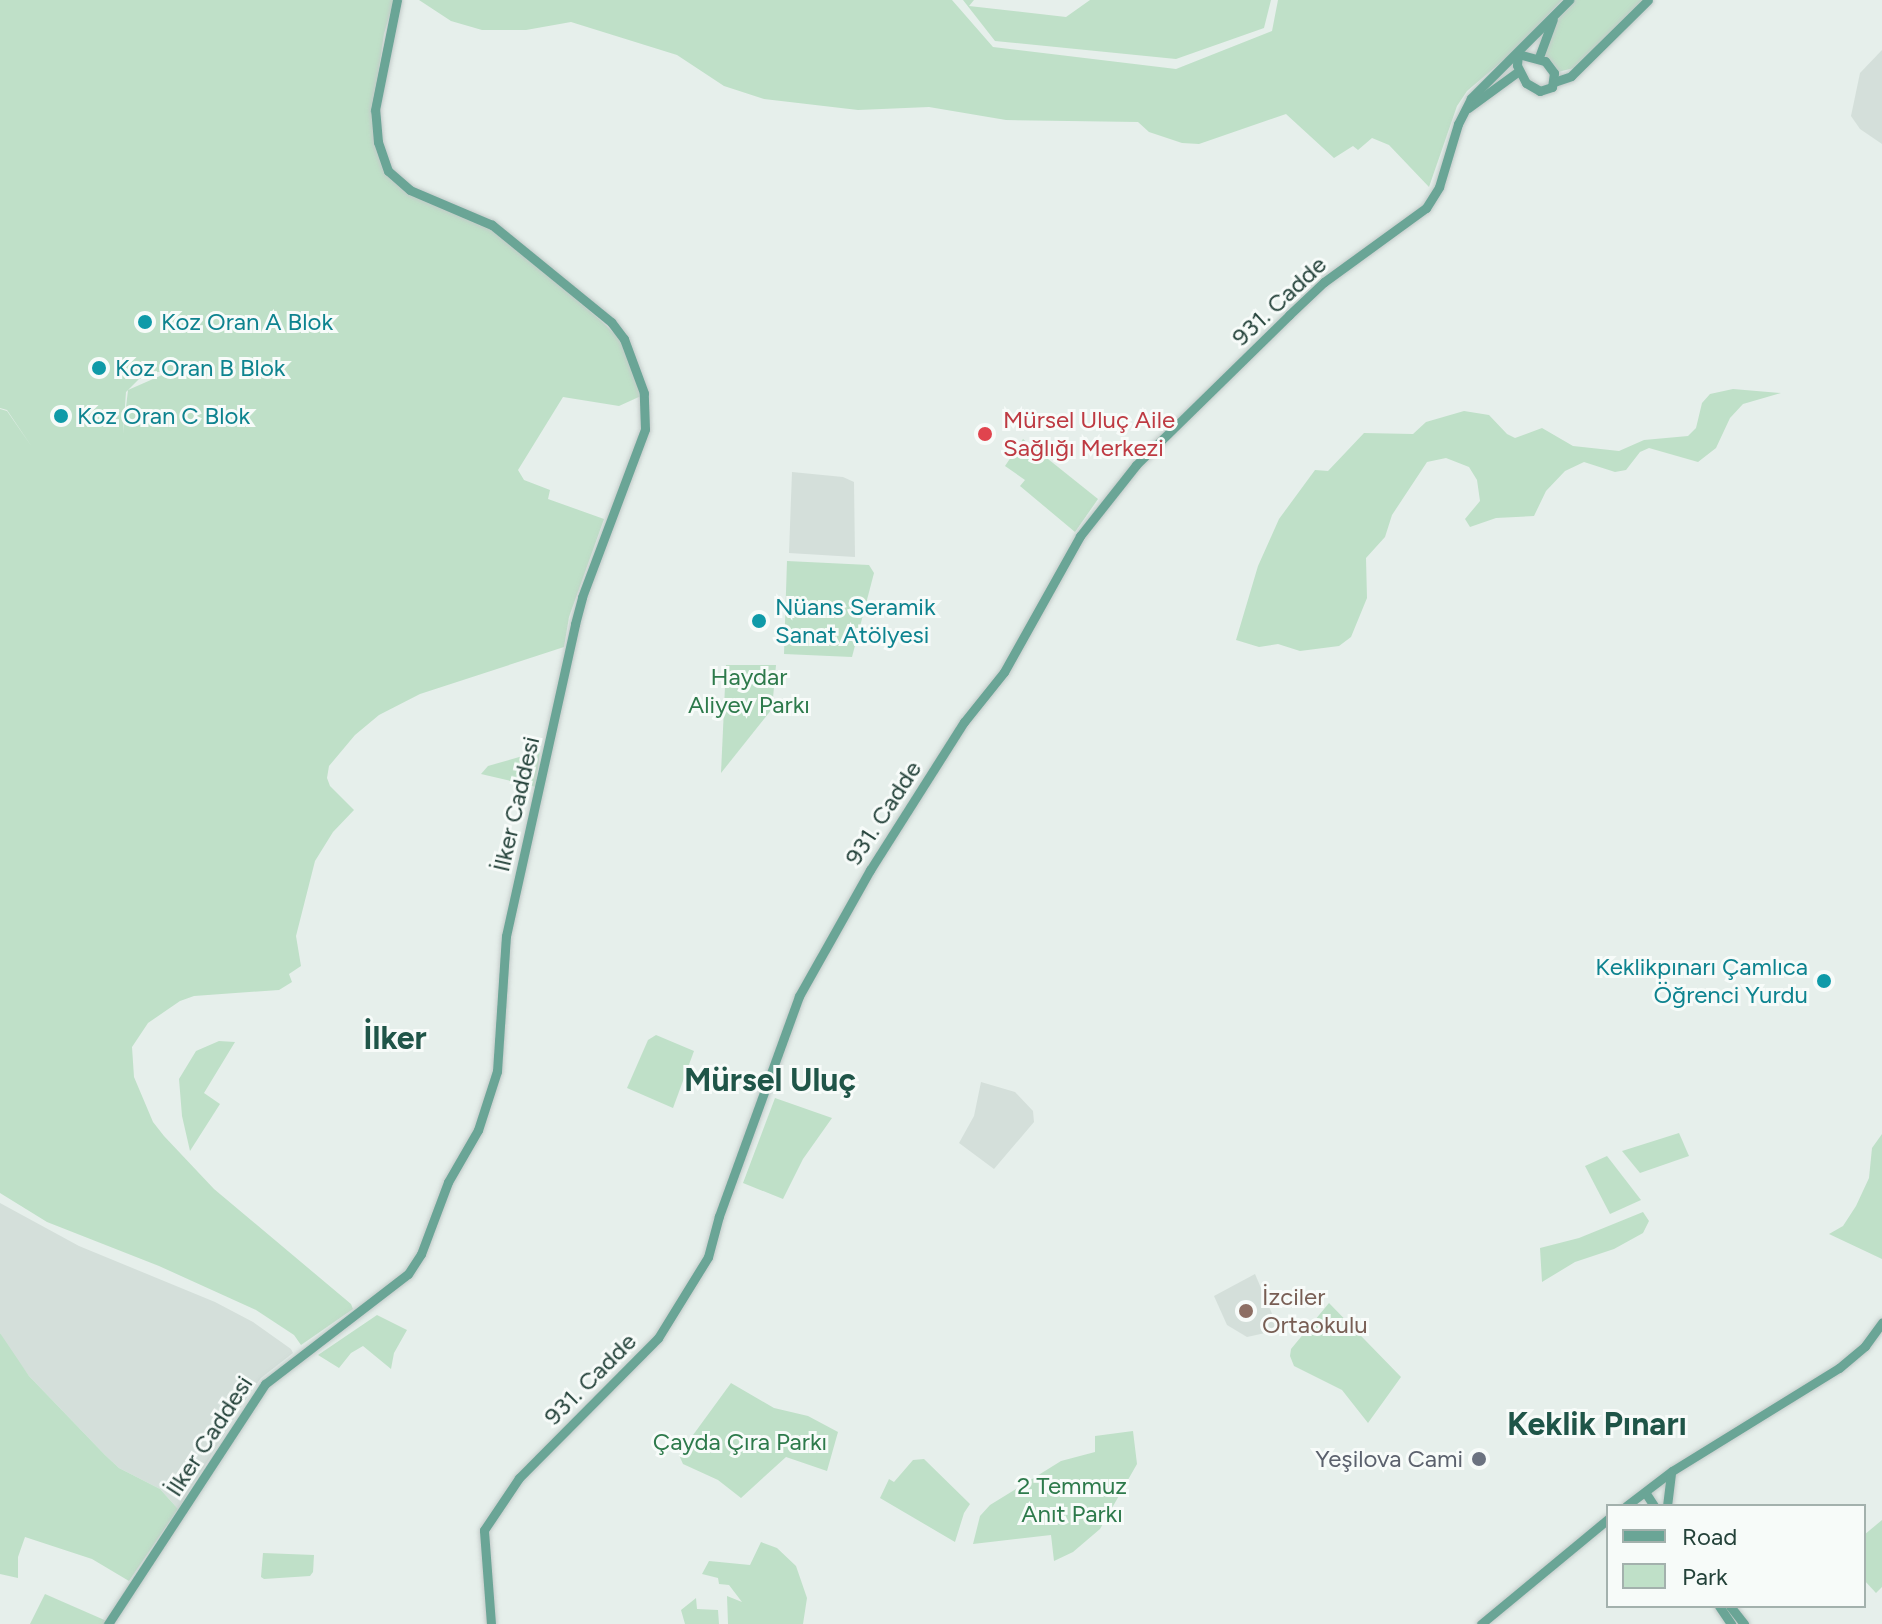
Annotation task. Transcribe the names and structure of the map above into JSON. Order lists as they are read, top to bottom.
{
  "streets": {
    "main road": ["931. Cadde", "İlker Caddesi"]
  },
  "districts": ["İlker", "Mürsel Uluç", "Keklik Pınarı"],
  "parks": ["Haydar Aliyev Parkı", "Çayda Çıra Parkı", "2 Temmuz Anıt Parkı"],
  "places": [
    "Koz Oran A Blok",
    "Koz Oran B Blok",
    "Koz Oran C Blok",
    "Mürsel Uluç Aile Sağlığı Merkezi",
    "Nüans Seramik Sanat Atölyesi",
    "Keklikpınarı Çamlıca Öğrenci Yurdu",
    "İzciler Ortaokulu",
    "Yeşilova Cami"
  ],
  "legend": ["Road", "Park"]
}
